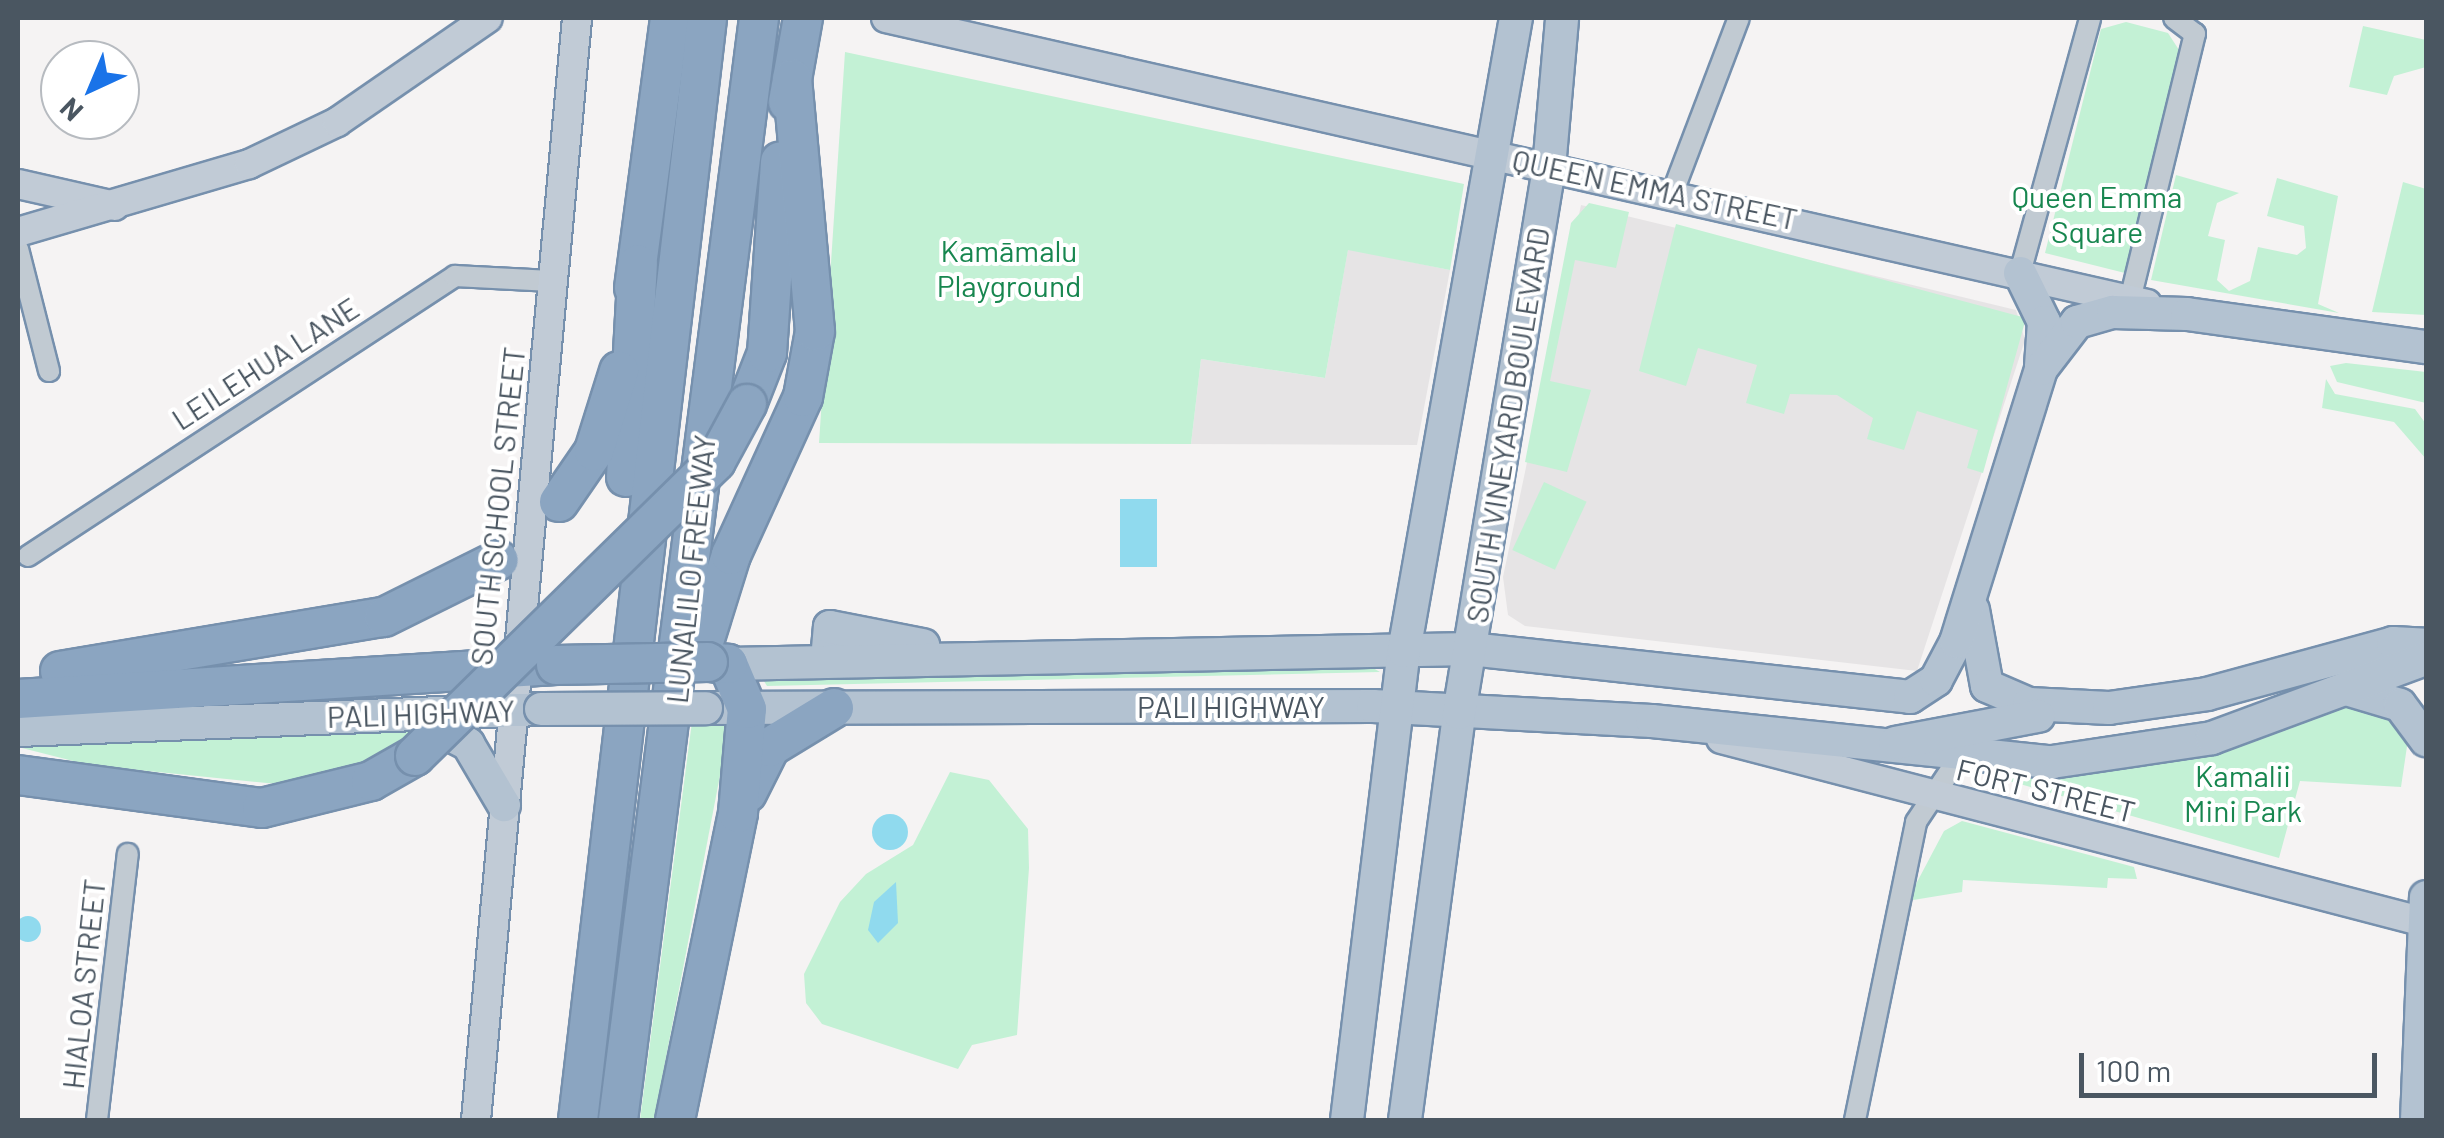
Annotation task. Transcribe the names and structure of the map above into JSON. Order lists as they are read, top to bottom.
{
  "streets": {
    "highway": ["LUNALILO FREEWAY", "PALI HIGHWAY"],
    "main road": [
      "QUEEN EMMA STREET",
      "SOUTH VINEYARD BOULEVARD",
      "SOUTH SCHOOL STREET",
      "FORT STREET"
    ],
    "street": ["LEILEHUA LANE", "HIALOA STREET"]
  },
  "crossings": [
    ["QUEEN EMMA STREET", "SOUTH VINEYARD BOULEVARD"],
    ["LEILEHUA LANE", "SOUTH SCHOOL STREET"],
    ["SOUTH VINEYARD BOULEVARD", "PALI HIGHWAY"],
    ["SOUTH SCHOOL STREET", "PALI HIGHWAY"],
    ["PALI HIGHWAY", "FORT STREET"]
  ],
  "parks": ["Queen Emma Square", "Kamāmalu Playground", "Kamalii Mini Park"],
  "scale_bar": "100 m",
  "north": "bottom left"
}
